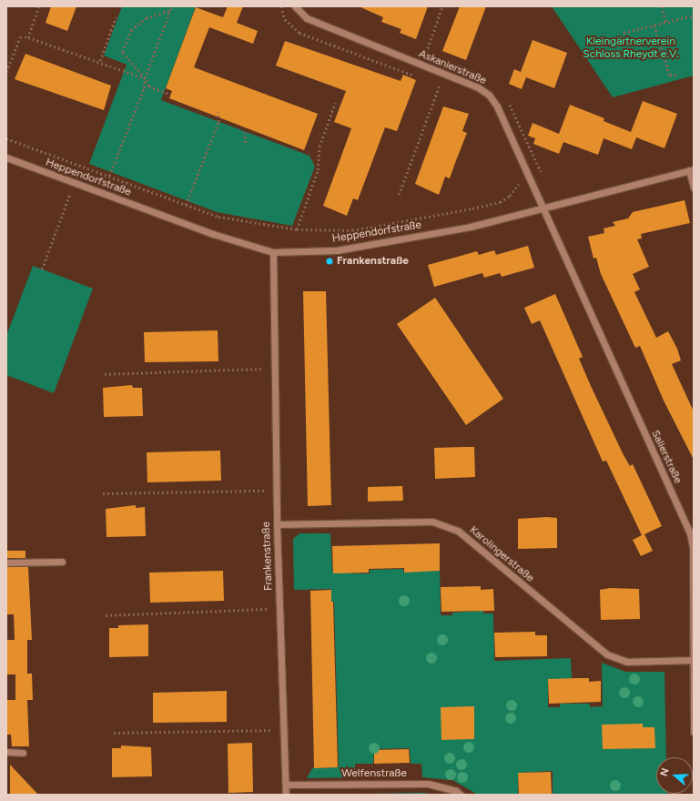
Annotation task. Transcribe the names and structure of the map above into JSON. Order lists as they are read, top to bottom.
{
  "streets": {
    "street": [
      "Askanierstraße",
      "Heppendorfstraße",
      "Salierstraße",
      "Karolingerstraße",
      "Frankenstraße",
      "Welfenstraße"
    ]
  },
  "crossings": [
    ["Askanierstraße", "Heppendorfstraße"],
    ["Askanierstraße", "Salierstraße"],
    ["Heppendorfstraße", "Salierstraße"],
    ["Heppendorfstraße", "Frankenstraße"],
    ["Salierstraße", "Karolingerstraße"],
    ["Karolingerstraße", "Frankenstraße"],
    ["Frankenstraße", "Welfenstraße"]
  ],
  "parks": ["Kleingärtnerverein Schloss Rheydt e.V."],
  "places": ["Frankenstraße"],
  "north": "left"
}
